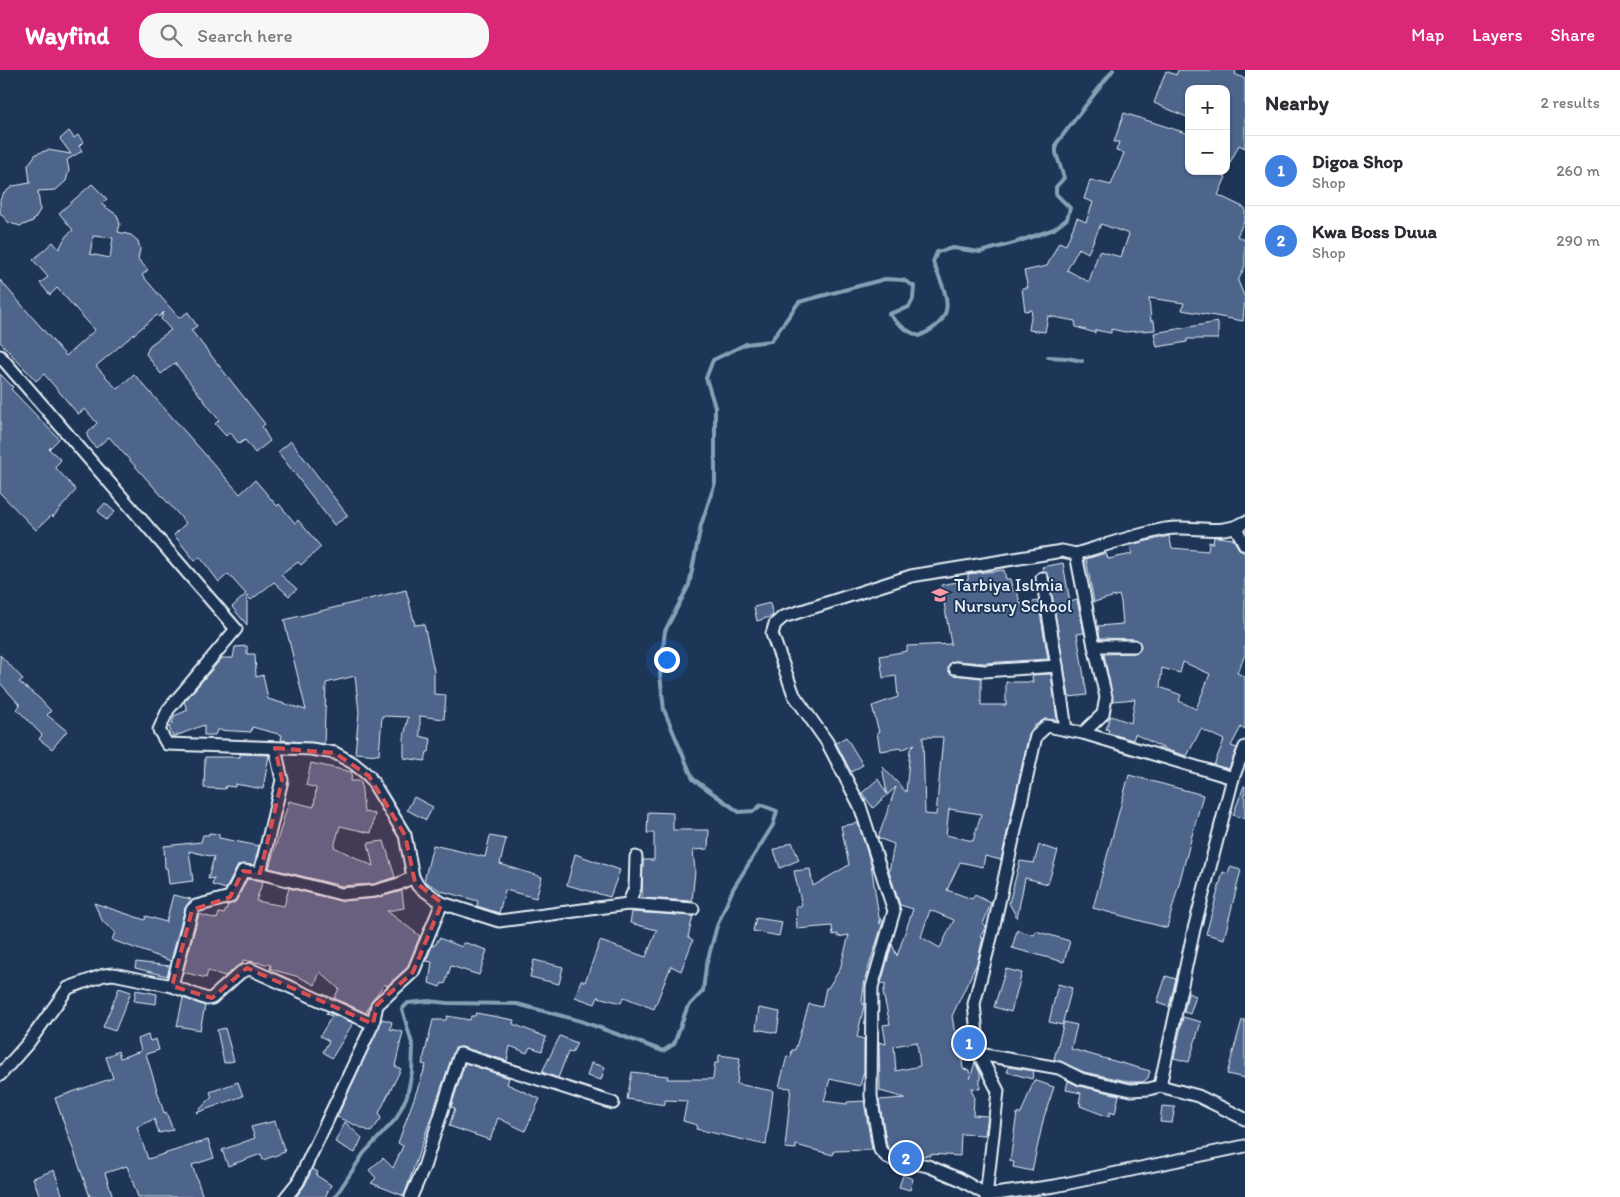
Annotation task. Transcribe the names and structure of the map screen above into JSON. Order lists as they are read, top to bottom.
{
  "places": {
    "school or university": ["Tarbiya Islmia Nursury School"]
  },
  "page": {
    "header": "Wayfind",
    "search": "Search here",
    "nav": ["Map", "Layers", "Share"],
    "heading": ["Nearby", "2 results"],
    "map_buttons": ["+", "−"],
    "list": [
      {
        "mark": "1",
        "name": "Digoa Shop",
        "note": "Shop",
        "value": "260 m"
      },
      {
        "mark": "2",
        "name": "Kwa Boss Duua",
        "note": "Shop",
        "value": "290 m"
      }
    ],
    "pins": ["1", "2"]
  }
}
